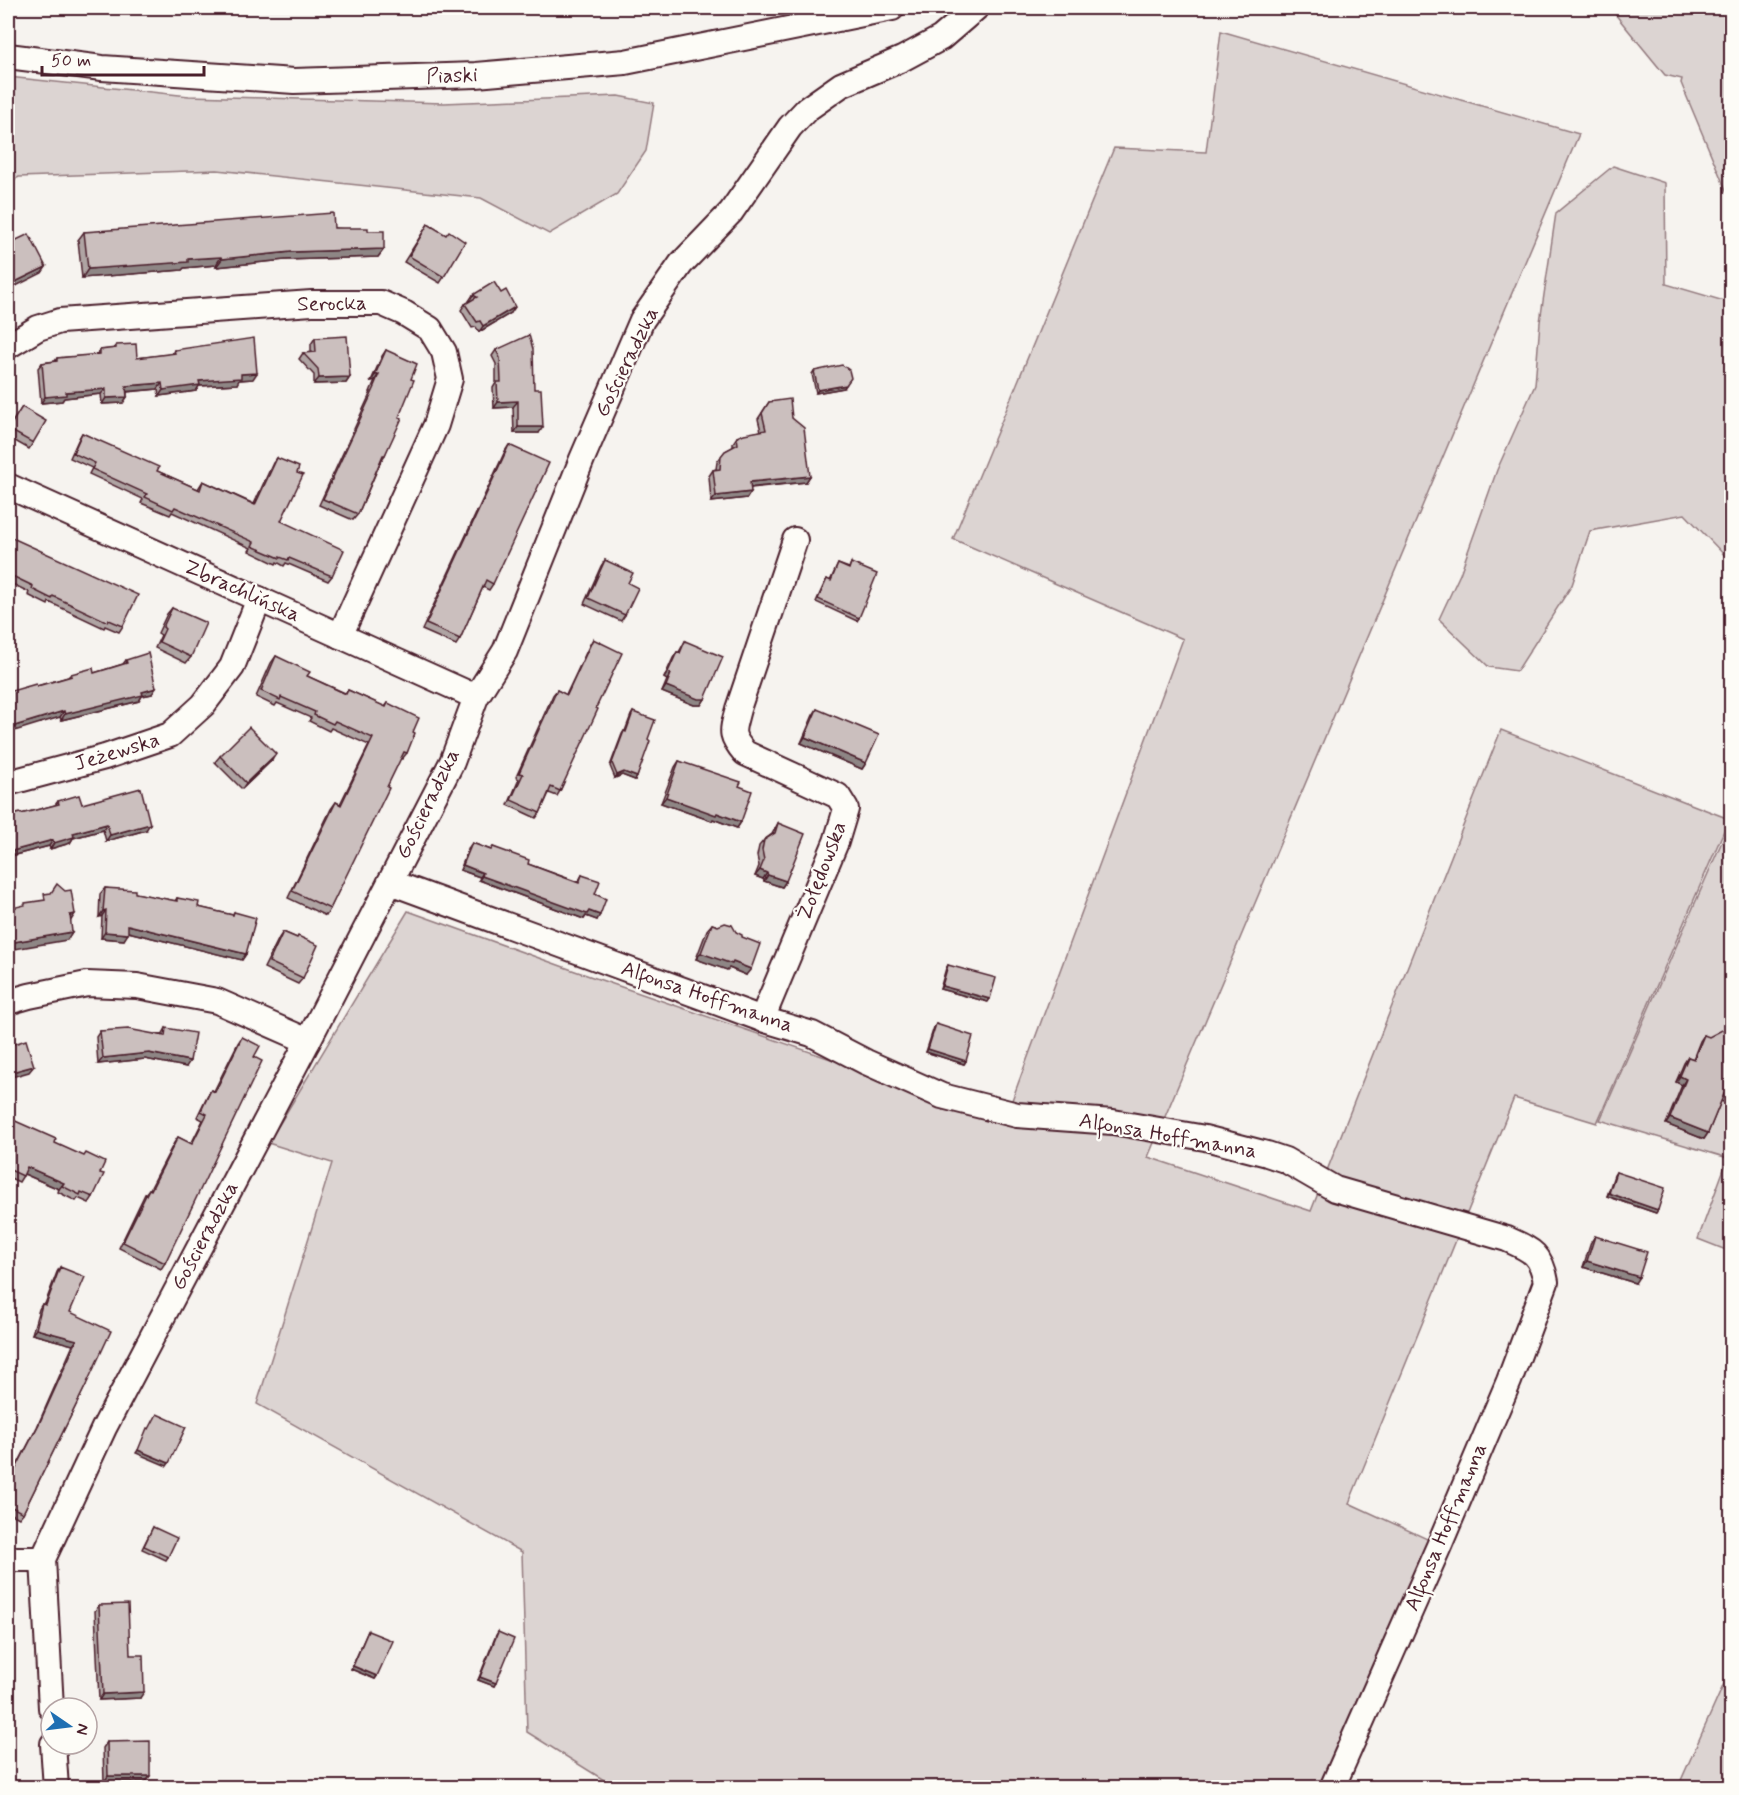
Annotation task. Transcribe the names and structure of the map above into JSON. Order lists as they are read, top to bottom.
{
  "streets": {
    "street": [
      "Piaski",
      "Serocka",
      "Gościeradzka",
      "Zbrachlińska",
      "Jeżewska",
      "Żołędowska",
      "Alfonsa Hoffmanna"
    ]
  },
  "crossings": [
    ["Serocka", "Zbrachlińska"],
    ["Gościeradzka", "Zbrachlińska"],
    ["Gościeradzka", "Alfonsa Hoffmanna"],
    ["Zbrachlińska", "Jeżewska"],
    ["Żołędowska", "Alfonsa Hoffmanna"]
  ],
  "scale_bar": "50 m",
  "north": "right"
}
